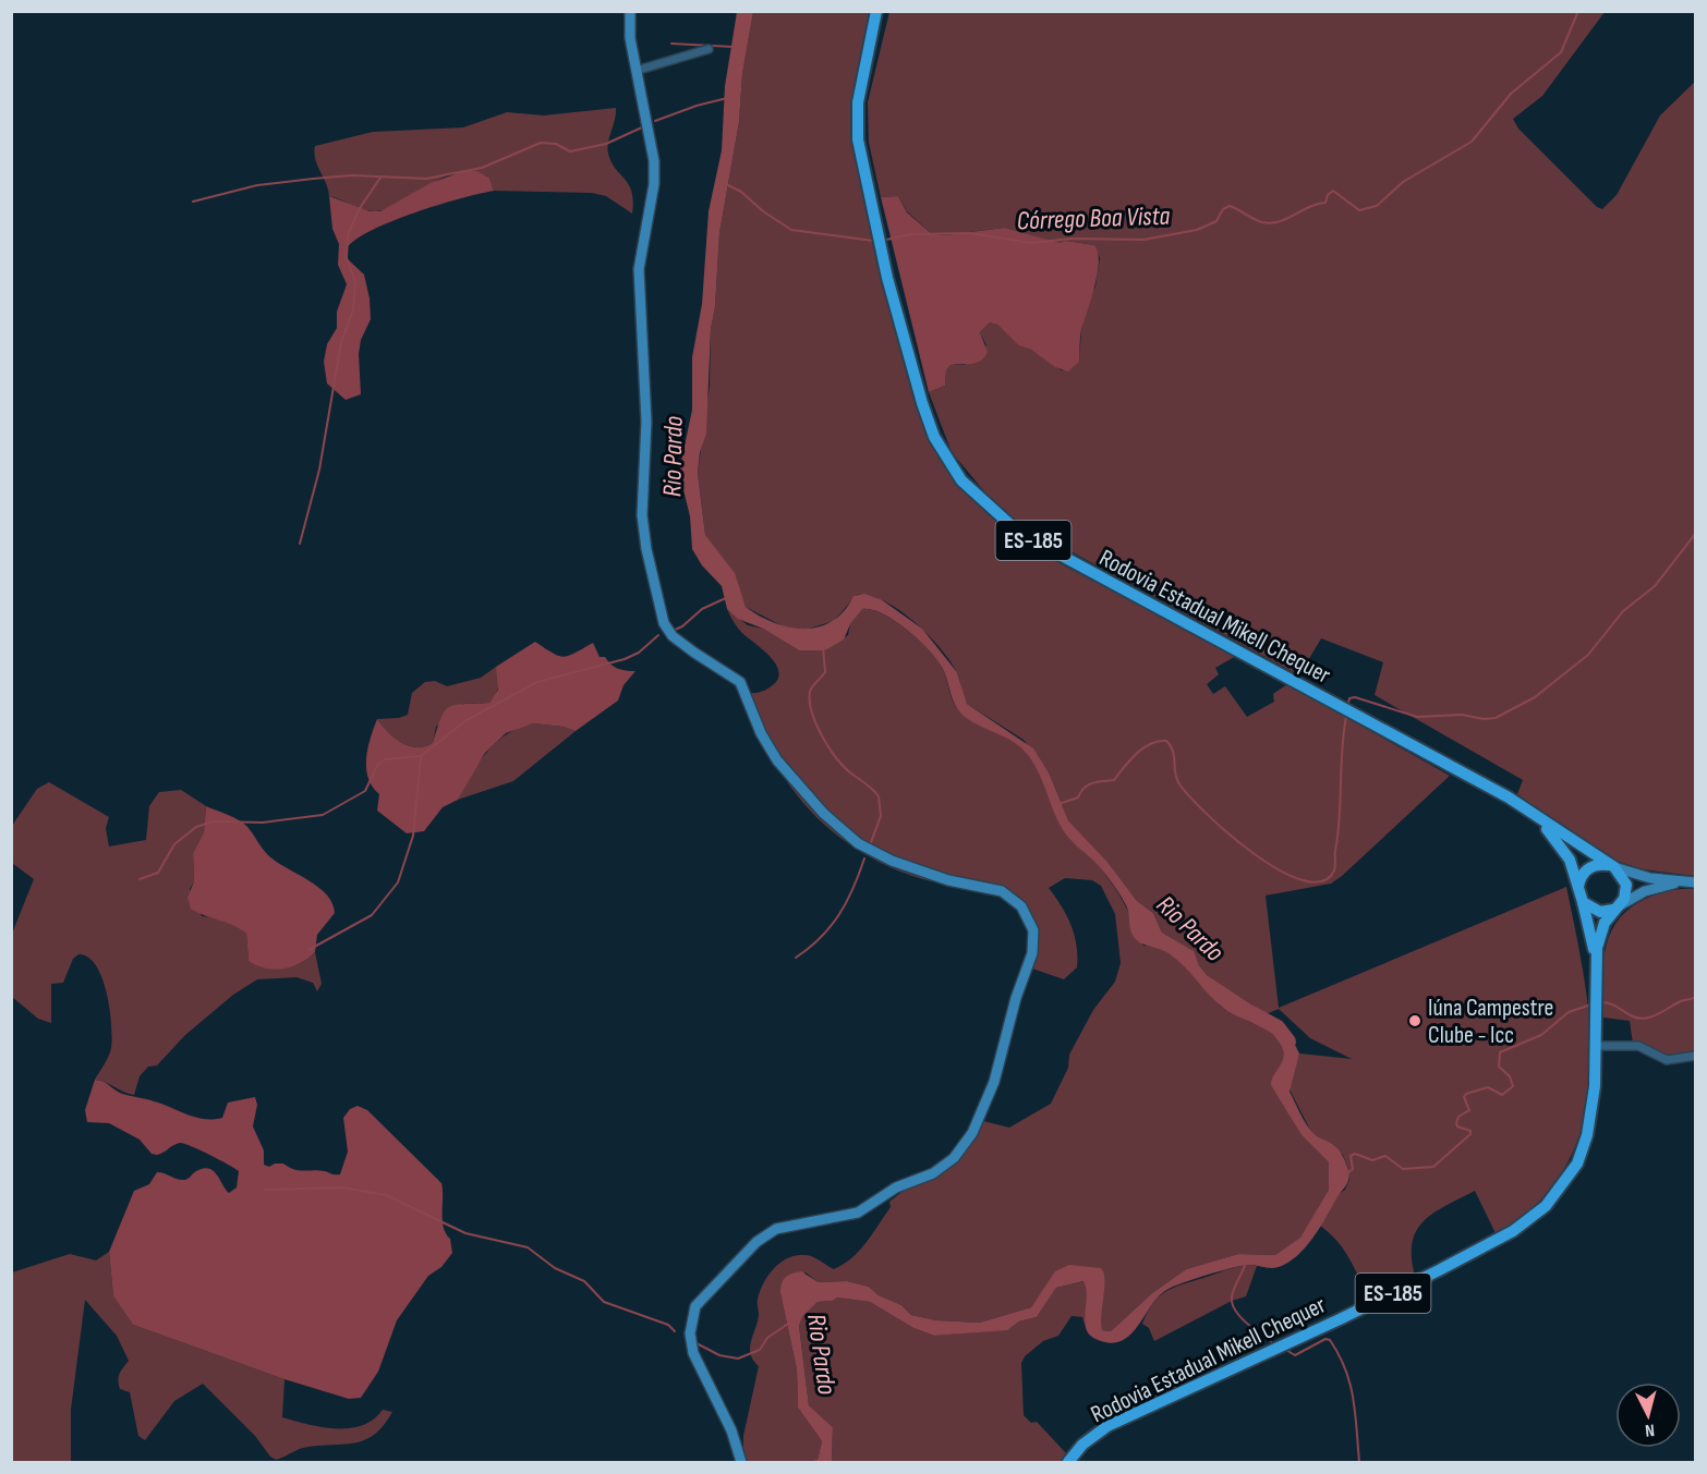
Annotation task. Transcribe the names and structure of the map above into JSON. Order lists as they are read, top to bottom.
{
  "streets": {
    "main road": ["ES-185", "Rodovia Estadual Mikell Chequer"]
  },
  "crossings": [
    ["ES-185", "Rodovia Estadual Mikell Chequer"]
  ],
  "water": ["Córrego Boa Vista", "Rio Pardo"],
  "places": ["Iúna Campestre Clube - Icc"],
  "north": "bottom"
}
